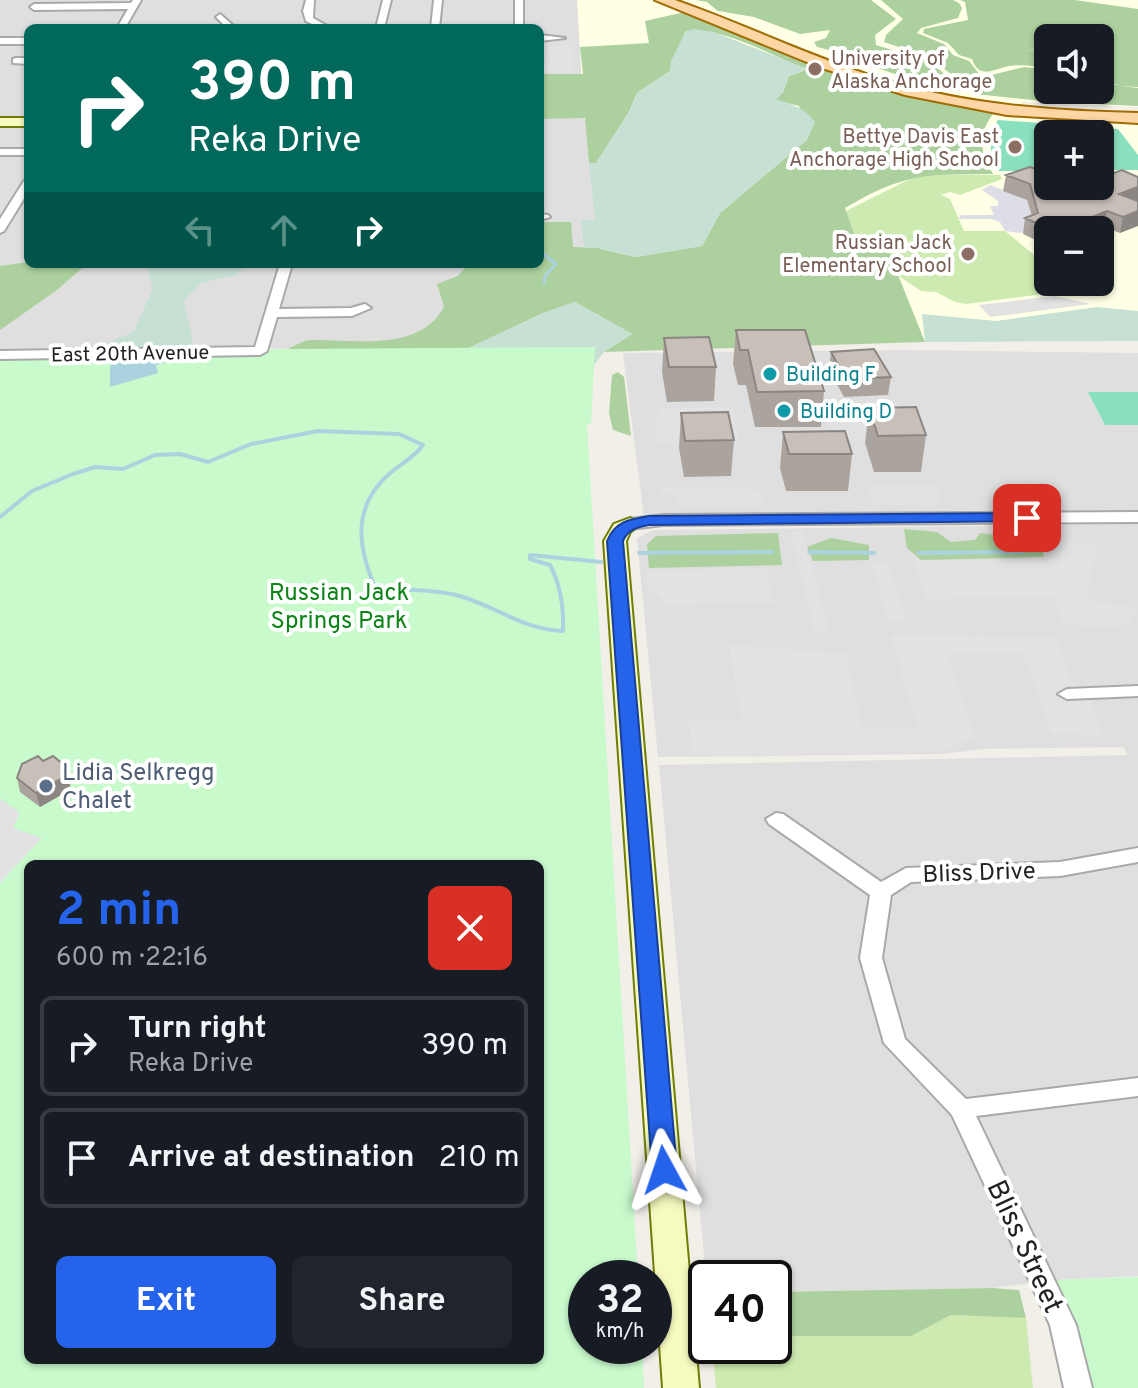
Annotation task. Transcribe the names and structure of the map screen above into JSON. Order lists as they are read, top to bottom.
{
  "streets": {
    "street": ["East 20th Avenue", "Bliss Drive", "Bliss Street"]
  },
  "parks": ["Russian Jack Springs Park"],
  "places": [
    "University of Alaska Anchorage",
    "Bettye Davis East Anchorage High School",
    "Russian Jack Elementary School",
    "Building F",
    "Building D",
    "Lidia Selkregg Chalet"
  ],
  "page": {
    "map_buttons": ["+", "−"],
    "turn": ["390 m", "Reka Drive"],
    "heading": ["2 min", "600 m · 22:16"],
    "list": [
      {
        "name": "Turn right",
        "note": "Reka Drive",
        "value": "390 m"
      },
      {
        "name": "Arrive at destination",
        "value": "210 m"
      }
    ],
    "buttons": ["Exit", "Share"],
    "speed": "32 km/h",
    "limit": "40"
  }
}
